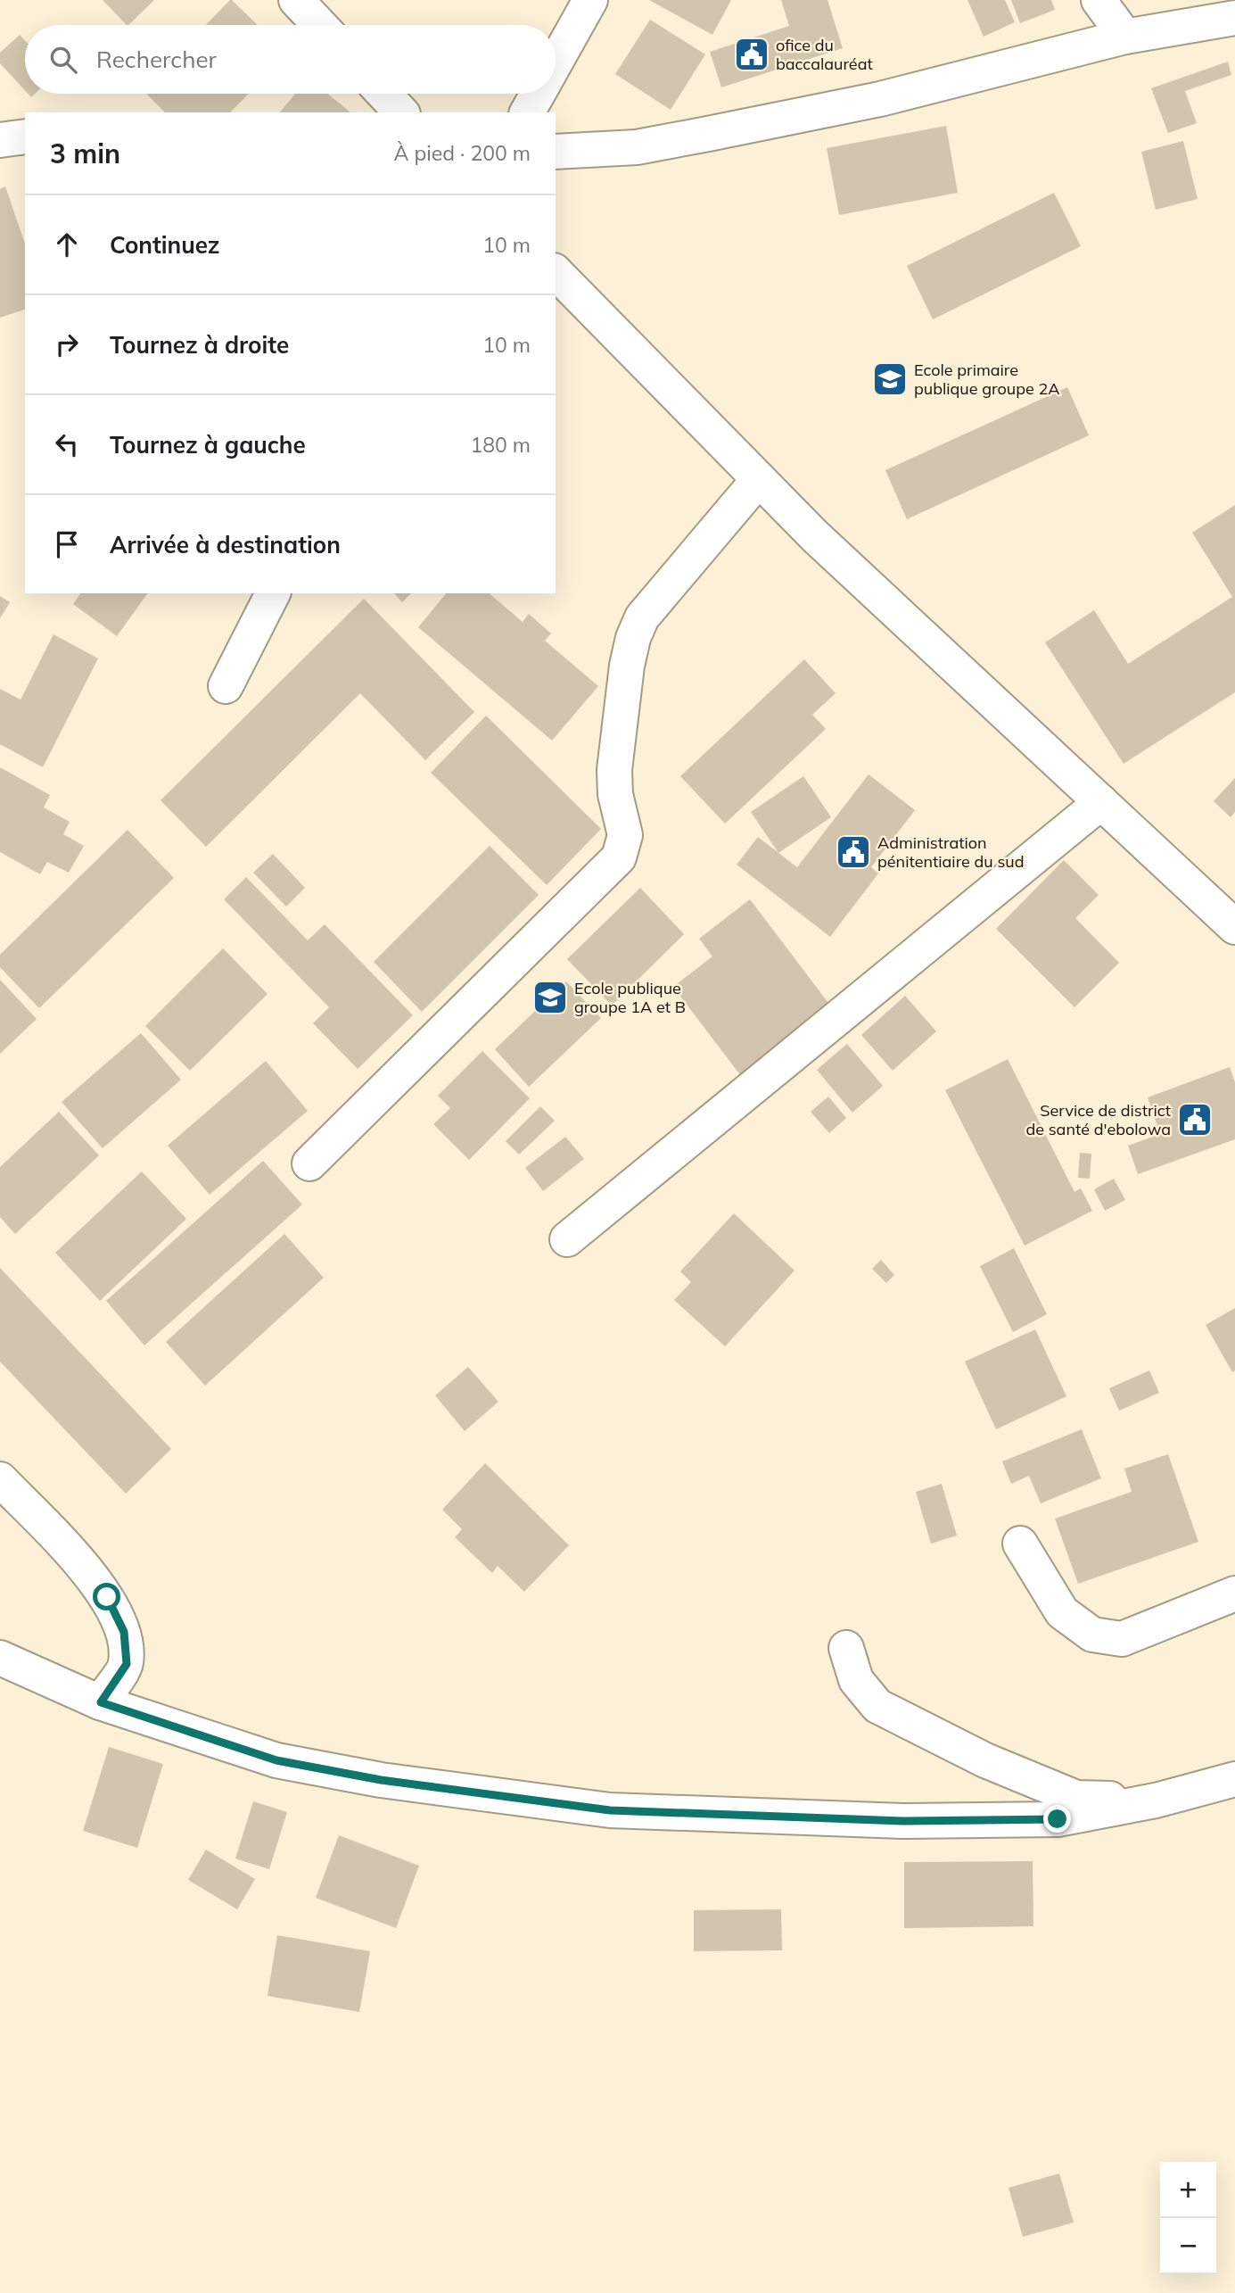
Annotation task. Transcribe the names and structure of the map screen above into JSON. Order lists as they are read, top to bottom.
{
  "places": {
    "public building": ["ofice du baccalauréat", "Administration pénitentiaire du sud", "Service de district de santé d'ebolowa"],
    "school or university": ["Ecole primaire publique groupe 2A", "Ecole publique groupe 1A et B"]
  },
  "page": {
    "search": "Rechercher",
    "heading": ["3 min", "À pied · 200 m"],
    "list": [
      ["Continuez", "10 m"],
      ["Tournez à droite", "10 m"],
      ["Tournez à gauche", "180 m"],
      "Arrivée à destination"
    ],
    "map_buttons": ["+", "−"]
  }
}
